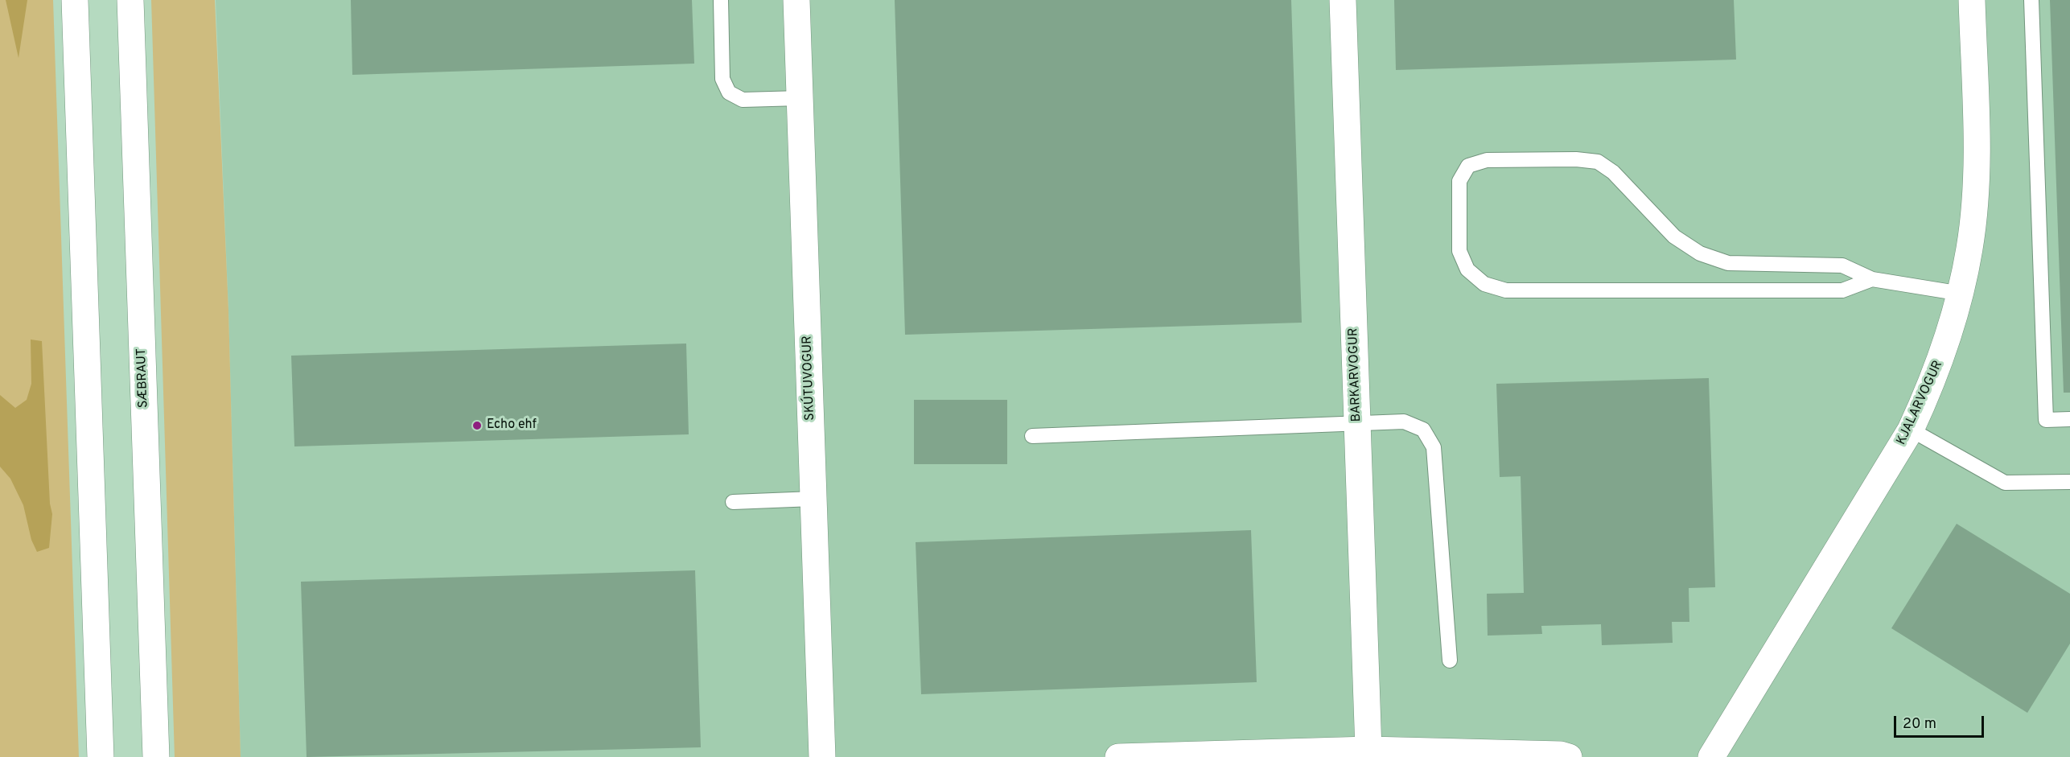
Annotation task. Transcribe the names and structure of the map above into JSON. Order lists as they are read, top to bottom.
{
  "streets": {
    "main road": [
      "BARKARVOGUR",
      "SÆBRAUT",
      "SKÚTUVOGUR",
      "KJALARVOGUR"
    ]
  },
  "places": ["Echo ehf"],
  "scale_bar": "20 m"
}
